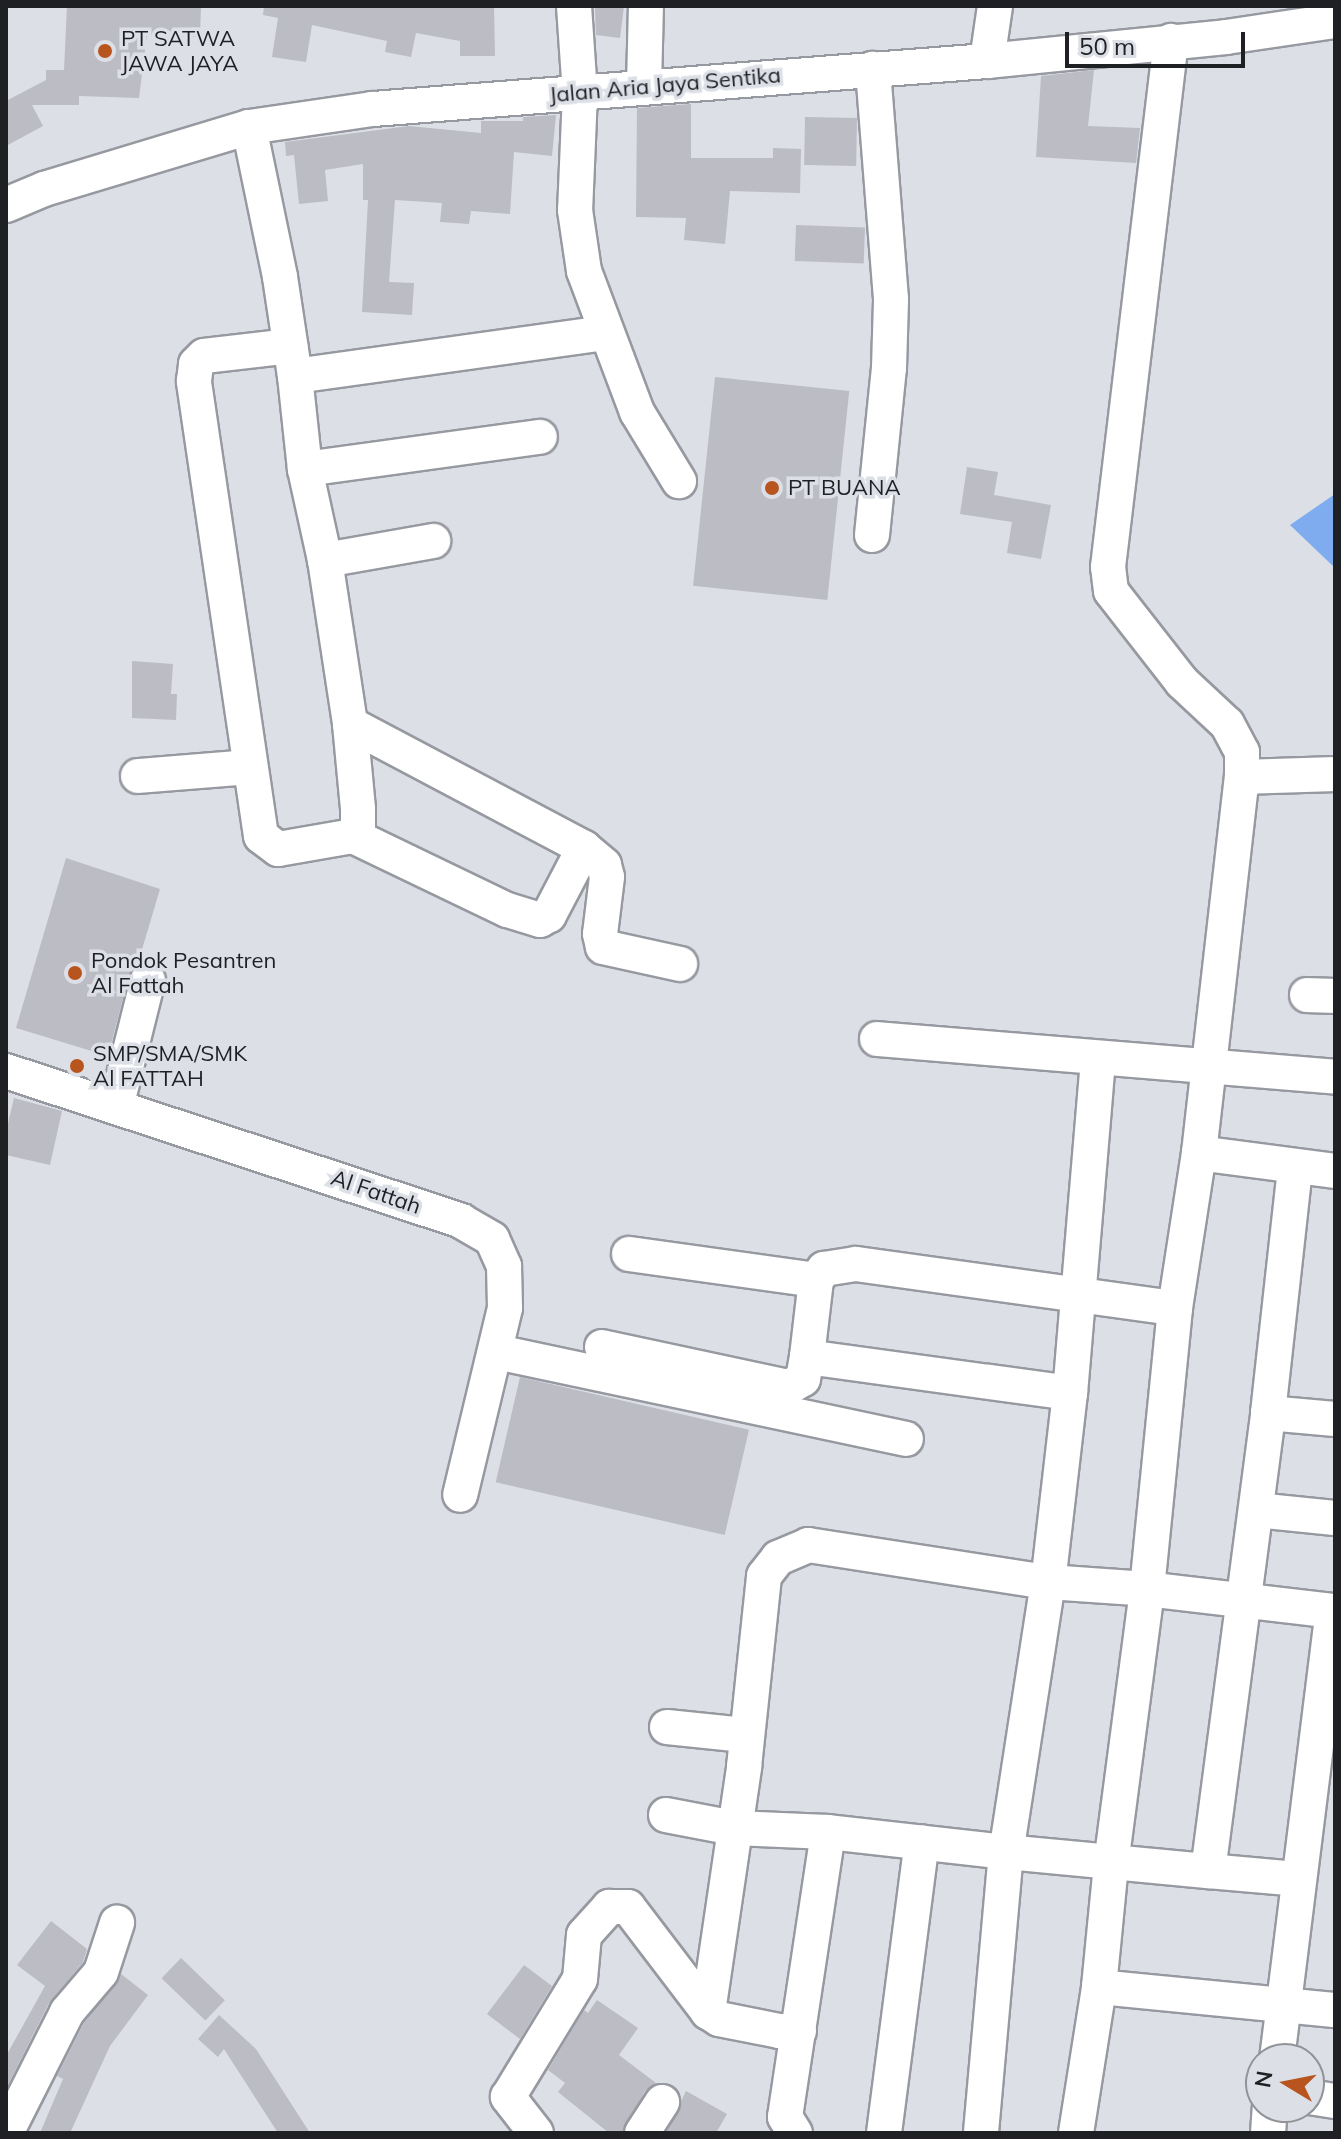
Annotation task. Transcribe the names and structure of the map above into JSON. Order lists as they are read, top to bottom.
{
  "streets": {
    "street": ["Jalan Aria Jaya Sentika", "Al Fattah"]
  },
  "places": [
    "PT SATWA JAWA JAYA",
    "PT BUANA",
    "Pondok Pesantren Al Fattah",
    "SMP/SMA/SMK Al FATTAH"
  ],
  "scale_bar": "50 m",
  "north": "left"
}
